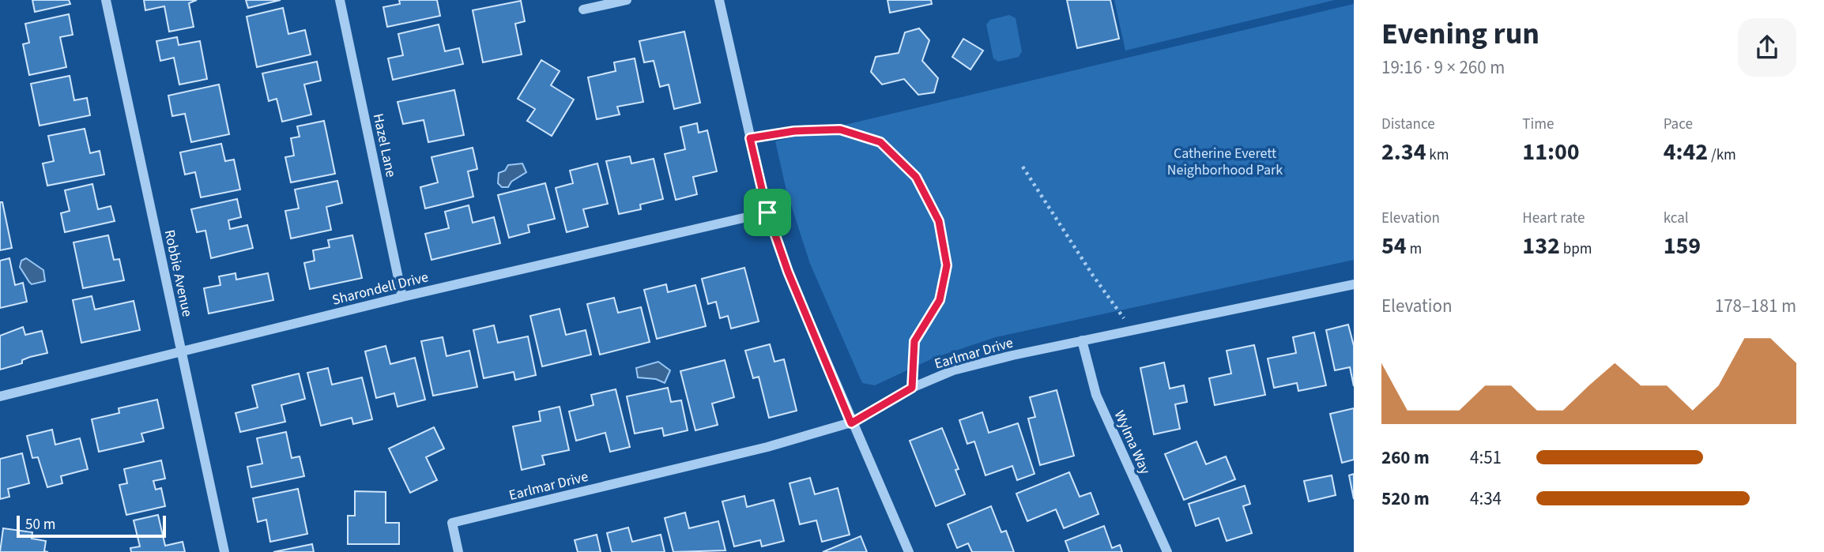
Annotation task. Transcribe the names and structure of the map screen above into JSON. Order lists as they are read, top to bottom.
{
  "streets": {
    "street": [
      "Hazel Lane",
      "Robbie Avenue",
      "Sharondell Drive",
      "Earlmar Drive",
      "Wylma Way"
    ]
  },
  "crossings": [
    ["Hazel Lane", "Sharondell Drive"],
    ["Robbie Avenue", "Sharondell Drive"],
    ["Earlmar Drive", "Wylma Way"]
  ],
  "parks": ["Catherine Everett Neighborhood Park"],
  "scale_bar": "50 m",
  "page": {
    "heading": ["Evening run", "19:16 · 9 × 260 m"],
    "stats": [
      ["Distance", "2.34 km"],
      ["Time", "11:00"],
      ["Pace", "4:42 /km"],
      ["Elevation", "54 m"],
      ["Heart rate", "132 bpm"],
      ["kcal", "159"]
    ],
    "chart": ["Elevation", "178–181 m"],
    "list": [
      {
        "name": "260 m",
        "note": "4:51"
      },
      {
        "name": "520 m",
        "note": "4:34"
      }
    ],
    "scale": "50 m"
  }
}
